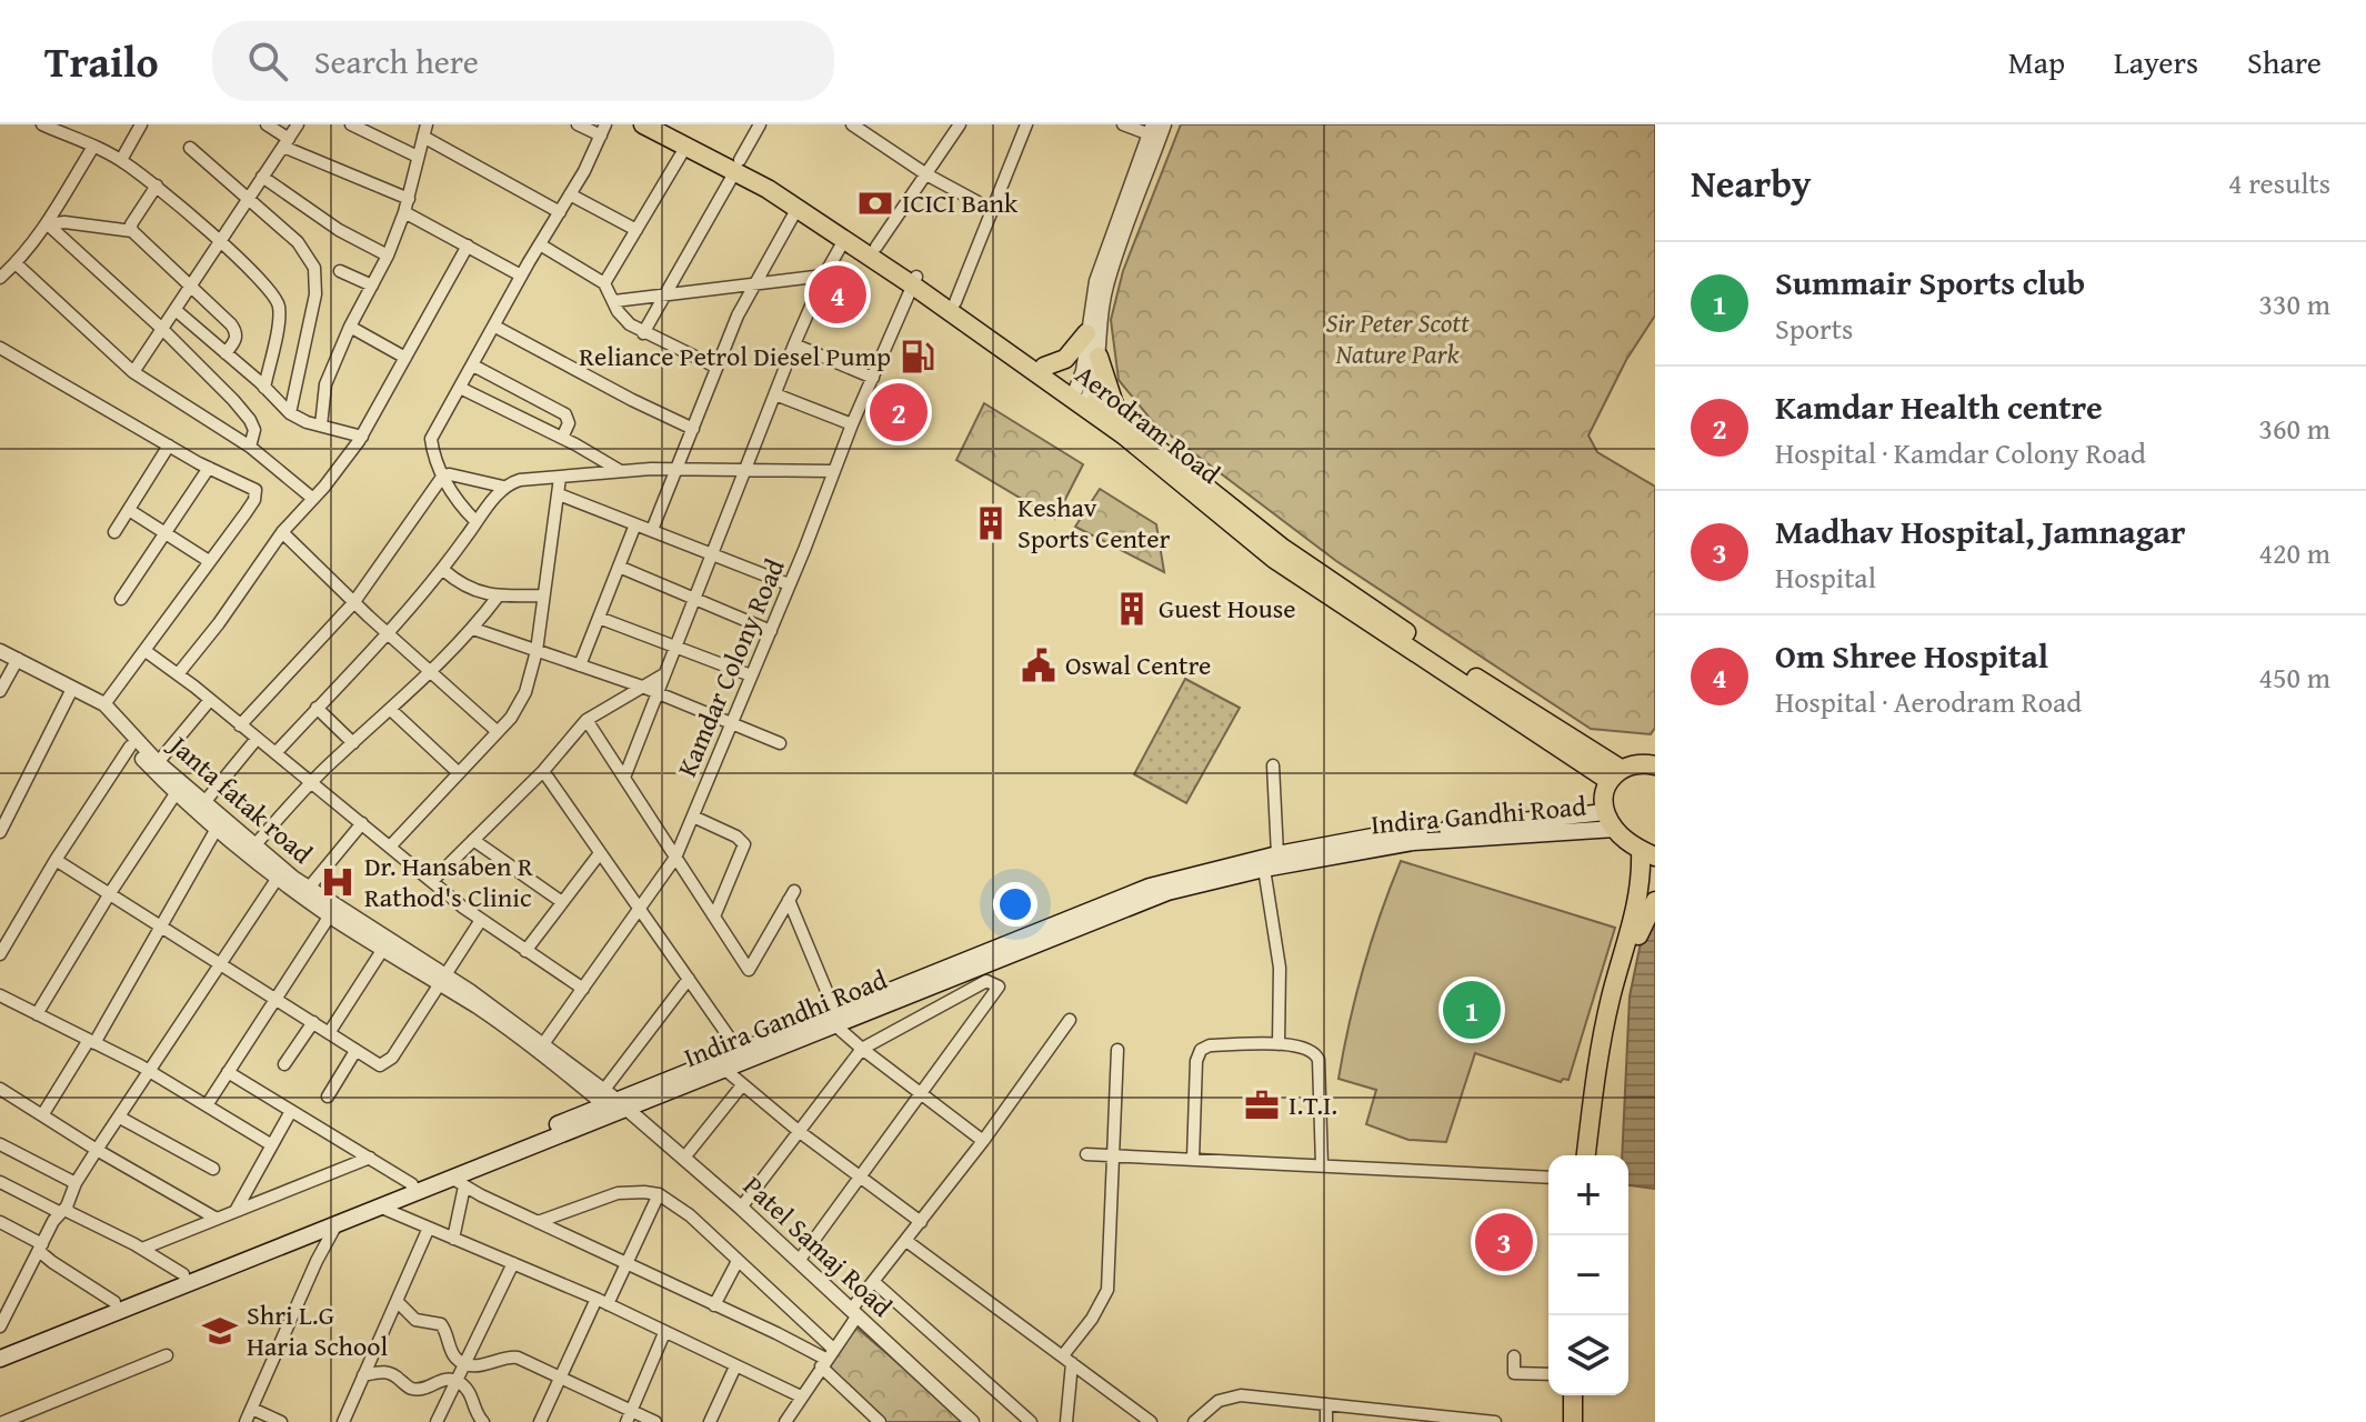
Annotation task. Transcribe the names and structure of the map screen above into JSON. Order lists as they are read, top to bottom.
{
  "streets": {
    "main road": ["Aerodram Road", "Indira Gandhi Road"],
    "street": ["Kamdar Colony Road", "Janta fatak road", "Patel Samaj Road"]
  },
  "crossings": [
    ["Aerodram Road", "Kamdar Colony Road"],
    ["Kamdar Colony Road", "Janta fatak road"],
    ["Janta fatak road", "Indira Gandhi Road"],
    ["Janta fatak road", "Patel Samaj Road"],
    ["Indira Gandhi Road", "Patel Samaj Road"]
  ],
  "parks": ["Sir Peter Scott Nature Park"],
  "places": {
    "bank": ["ICICI Bank"],
    "fuel station": ["Reliance Petrol Diesel Pump"],
    "building": ["Keshav Sports Center", "Guest House"],
    "public building": ["Oswal Centre"],
    "hospital": ["Dr. Hansaben R Rathod's Clinic"],
    "office": ["I.T.I."],
    "school or university": ["Shri L.G Haria School"]
  },
  "page": {
    "header": "Trailo",
    "search": "Search here",
    "nav": ["Map", "Layers", "Share"],
    "heading": ["Nearby", "4 results"],
    "list": [
      {
        "mark": "1",
        "name": "Summair Sports club",
        "note": "Sports",
        "value": "330 m"
      },
      {
        "mark": "2",
        "name": "Kamdar Health centre",
        "note": "Hospital · Kamdar Colony Road",
        "value": "360 m"
      },
      {
        "mark": "3",
        "name": "Madhav Hospital, Jamnagar",
        "note": "Hospital",
        "value": "420 m"
      },
      {
        "mark": "4",
        "name": "Om Shree Hospital",
        "note": "Hospital · Aerodram Road",
        "value": "450 m"
      }
    ],
    "pins": [
      "4",
      "2",
      "1",
      "3"
    ],
    "map_buttons": ["+", "−"]
  }
}
